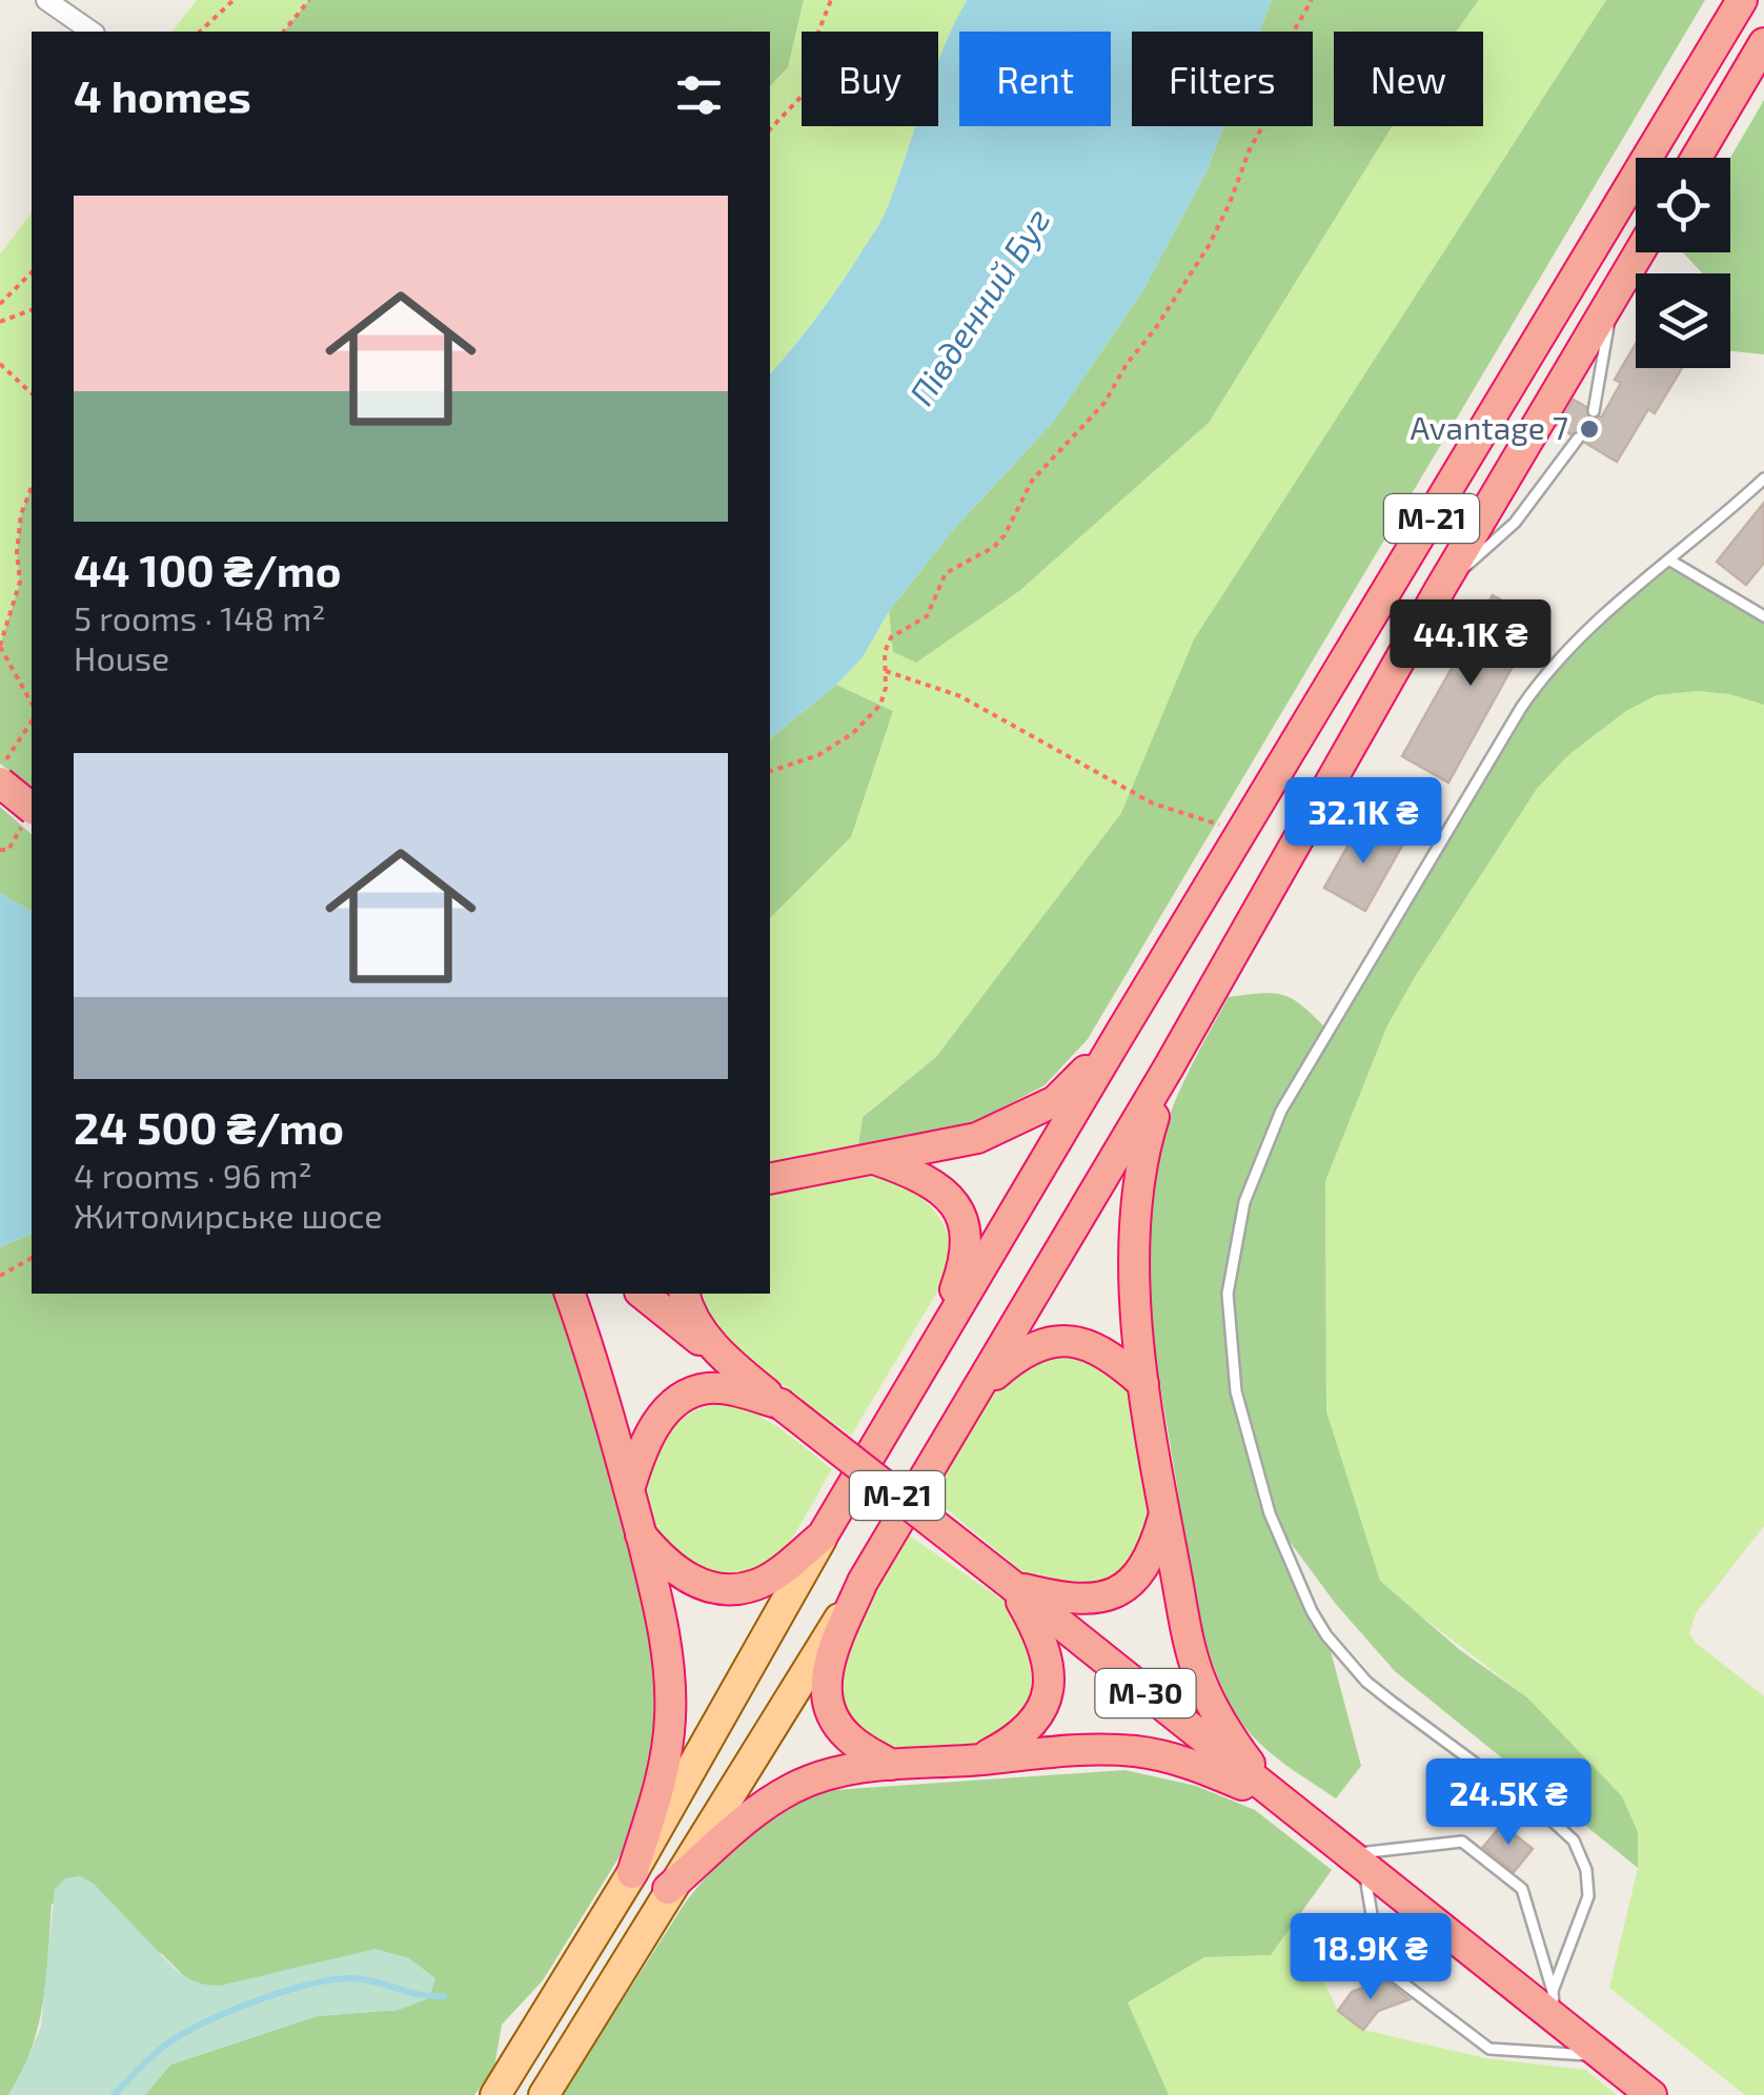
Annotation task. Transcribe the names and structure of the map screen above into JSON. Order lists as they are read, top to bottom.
{
  "streets": {
    "highway": ["М-21", "М-30"]
  },
  "crossings": [
    ["М-21", "М-30"]
  ],
  "water": ["Південний Буг"],
  "places": ["Avantage 7"],
  "page": {
    "chip": [
      "Buy",
      "Rent",
      "Filters",
      "New"
    ],
    "heading": "4 homes",
    "list": [
      {
        "name": "44 100 ₴/mo",
        "note": "5 rooms · 148 m² · House"
      },
      {
        "name": "24 500 ₴/mo",
        "note": "4 rooms · 96 m² · Житомирське шосе"
      }
    ],
    "price": [
      "44.1K ₴",
      "32.1K ₴",
      "24.5K ₴",
      "18.9K ₴"
    ]
  }
}
